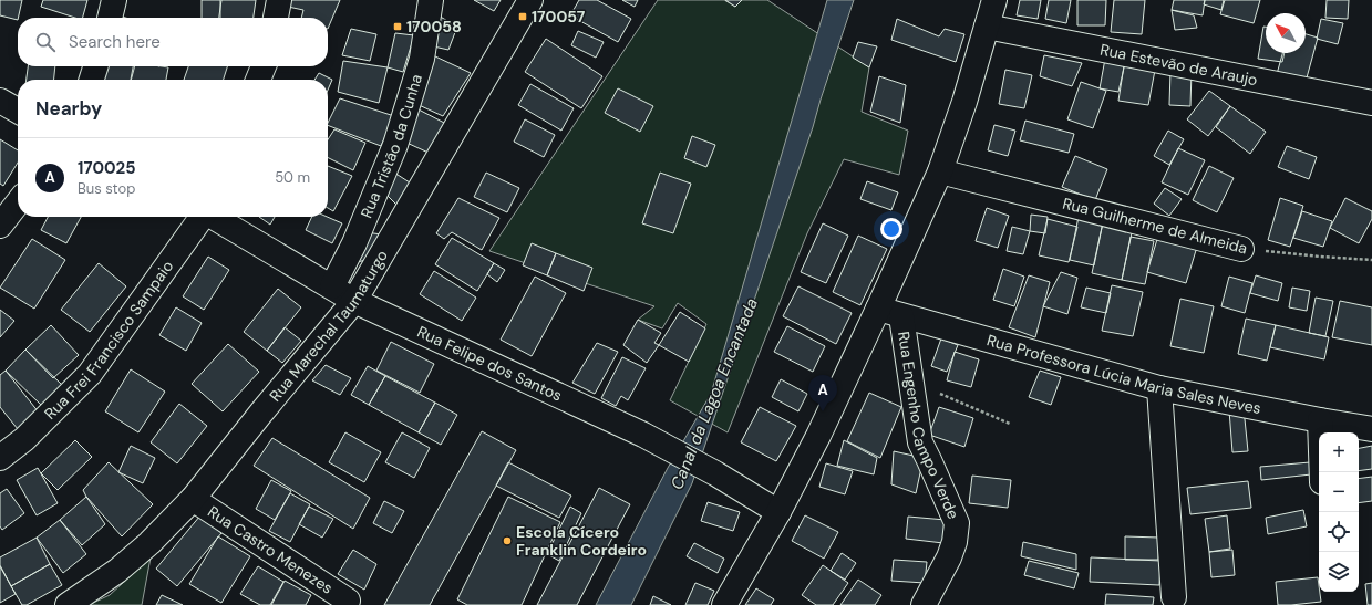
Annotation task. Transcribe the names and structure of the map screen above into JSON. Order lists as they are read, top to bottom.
{
  "streets": {
    "street": [
      "Rua Estevão de Araujo",
      "Rua Tristão da Cunha",
      "Rua Guilherme de Almeida",
      "Rua Marechal Taumaturgo",
      "Rua Frei Francisco Sampaio",
      "Rua Felipe dos Santos",
      "Rua Professora Lúcia Maria Sales Neves",
      "Rua Engenho Campo Verde",
      "Rua Castro Menezes"
    ]
  },
  "crossings": [
    ["Rua Tristão da Cunha", "Rua Felipe dos Santos"],
    ["Rua Marechal Taumaturgo", "Rua Felipe dos Santos"],
    ["Rua Marechal Taumaturgo", "Rua Castro Menezes"],
    ["Rua Professora Lúcia Maria Sales Neves", "Rua Engenho Campo Verde"]
  ],
  "water": ["Canal da Lagoa Encantada"],
  "places": {
    "transit": ["170057", "170058"],
    "other": ["Escola Cícero Franklin Cordeiro"]
  },
  "north": "top left",
  "page": {
    "search": "Search here",
    "heading": "Nearby",
    "list": [
      {
        "mark": "A",
        "name": "170025",
        "note": "Bus stop",
        "value": "50 m"
      }
    ],
    "pins": "A",
    "map_buttons": ["+", "−"]
  }
}
